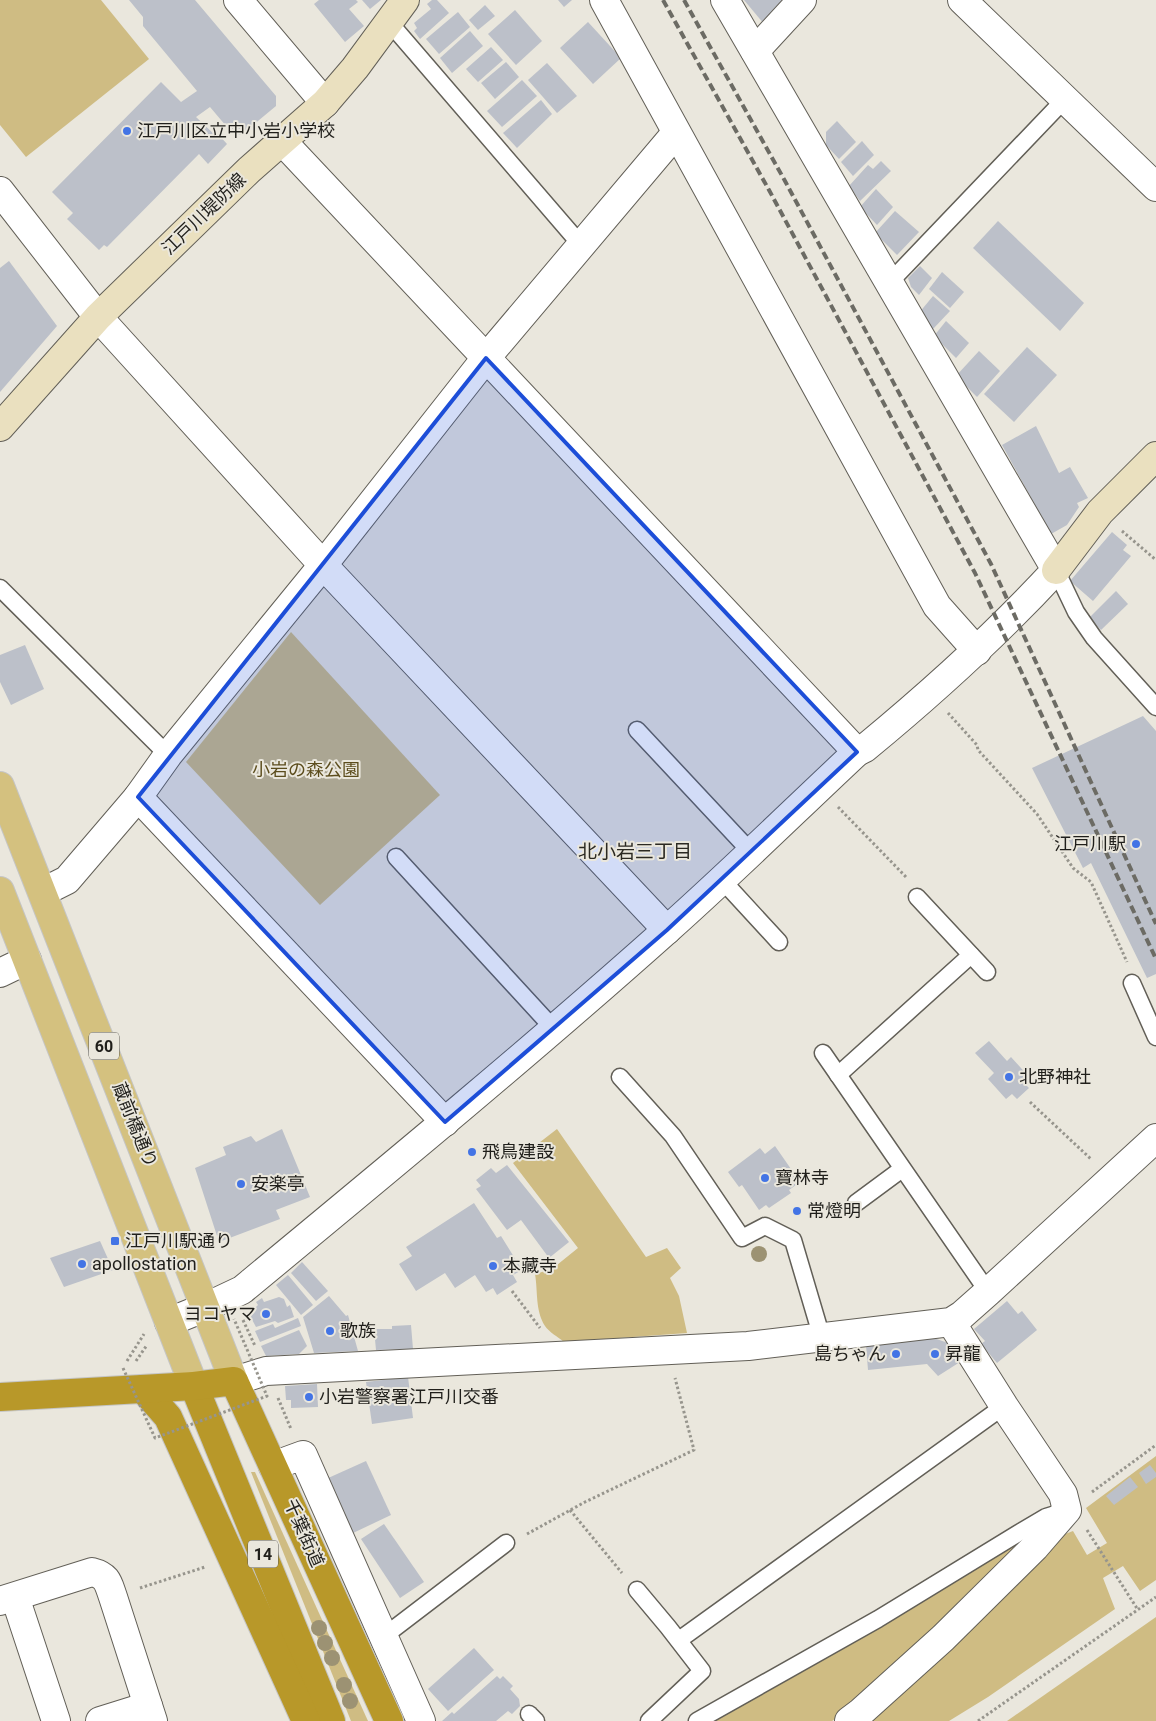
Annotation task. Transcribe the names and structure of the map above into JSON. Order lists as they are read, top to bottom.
{
  "streets": {
    "highway": ["千葉街道", "14"],
    "main road": ["江戸川堤防線", "60", "蔵前橋通り"]
  },
  "crossings": [
    ["60", "14"],
    ["蔵前橋通り", "千葉街道"]
  ],
  "districts": ["北小岩三丁目"],
  "parks": ["小岩の森公園"],
  "places": {
    "other": [
      "江戸川区立中小岩小学校",
      "江戸川駅",
      "北野神社",
      "飛鳥建設",
      "寶林寺",
      "安楽亭",
      "常燈明",
      "apollostation",
      "本藏寺",
      "ヨコヤマ",
      "歌族",
      "島ちゃん",
      "昇龍",
      "小岩警察署江戸川交番"
    ],
    "transit": ["江戸川駅通り"]
  }
}
